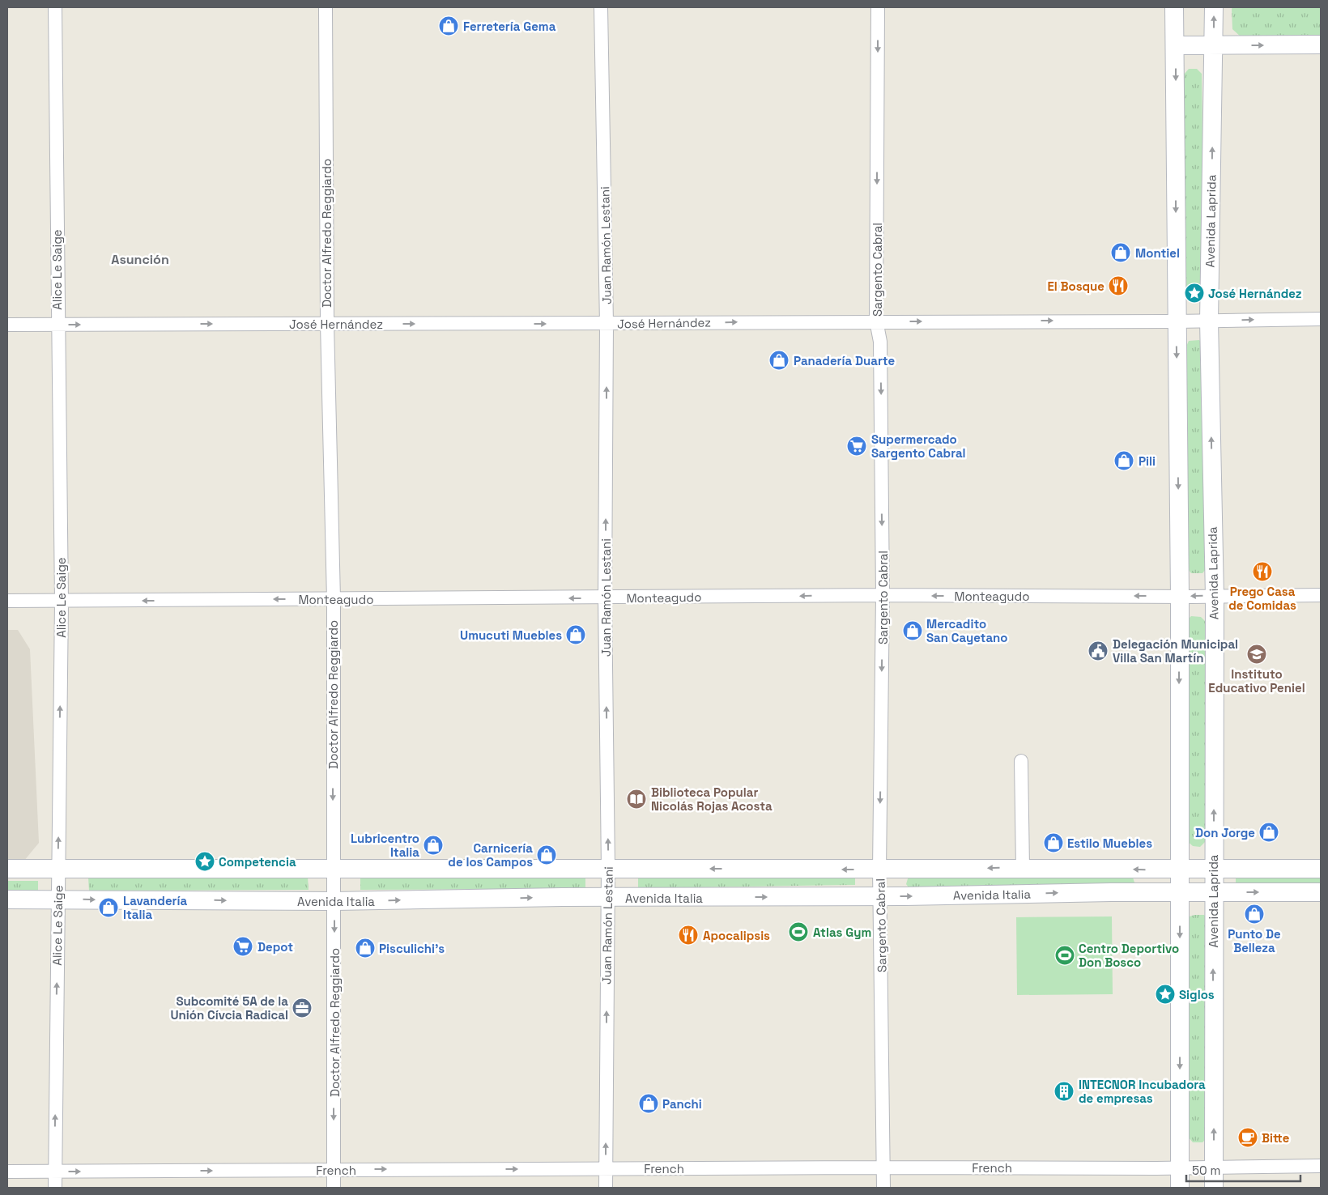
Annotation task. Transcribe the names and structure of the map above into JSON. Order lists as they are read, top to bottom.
{
  "streets": {
    "main road": ["Avenida Laprida", "Avenida Italia"],
    "street": [
      "Doctor Alfredo Reggiardo",
      "Juan Ramón Lestani",
      "Alice Le Saige",
      "Sargento Cabral",
      "José Hernández",
      "Monteagudo",
      "French"
    ]
  },
  "crossings": [
    ["Avenida Laprida", "José Hernández"],
    ["Avenida Laprida", "Monteagudo"],
    ["Avenida Laprida", "Avenida Italia"],
    ["Avenida Laprida", "French"],
    ["Doctor Alfredo Reggiardo", "José Hernández"],
    ["Doctor Alfredo Reggiardo", "Monteagudo"],
    ["Doctor Alfredo Reggiardo", "Avenida Italia"],
    ["Doctor Alfredo Reggiardo", "French"],
    ["Juan Ramón Lestani", "José Hernández"],
    ["Juan Ramón Lestani", "Monteagudo"],
    ["Juan Ramón Lestani", "Avenida Italia"],
    ["Juan Ramón Lestani", "French"],
    ["Alice Le Saige", "José Hernández"],
    ["Alice Le Saige", "Monteagudo"],
    ["Alice Le Saige", "Avenida Italia"],
    ["Alice Le Saige", "French"],
    ["Sargento Cabral", "José Hernández"],
    ["Sargento Cabral", "Monteagudo"],
    ["Sargento Cabral", "Avenida Italia"],
    ["Sargento Cabral", "French"]
  ],
  "one_way": [
    "Doctor Alfredo Reggiardo",
    "Juan Ramón Lestani",
    "Alice Le Saige",
    "Sargento Cabral",
    "José Hernández",
    "Monteagudo",
    "French"
  ],
  "districts": ["Asunción"],
  "places": {
    "shop": [
      "Ferretería Gema",
      "Montiel",
      "Panadería Duarte",
      "Pili",
      "Mercadito San Cayetano",
      "Umucuti Muebles",
      "Don Jorge",
      "Estilo Muebles",
      "Lubricentro Italia",
      "Carnicería de los Campos",
      "Lavandería Italia",
      "Punto De Belleza",
      "Pisculichi's",
      "Panchi"
    ],
    "restaurant": ["El Bosque", "Prego Casa de Comidas", "Apocalipsis"],
    "place": ["José Hernández", "Competencia", "Siglos"],
    "supermarket": ["Supermercado Sargento Cabral", "Depot"],
    "public building": ["Delegación Municipal Villa San Martín"],
    "school or university": ["Instituto Educativo Peniel"],
    "library": ["Biblioteca Popular Nicolás Rojas Acosta"],
    "sports": ["Atlas Gym", "Centro Deportivo Don Bosco"],
    "office": ["Subcomité 5A de la Unión Cívcia Radical"],
    "building": ["INTECNOR Incubadora de empresas"],
    "cafe": ["Bitte"]
  },
  "scale_bar": "50 m"
}
